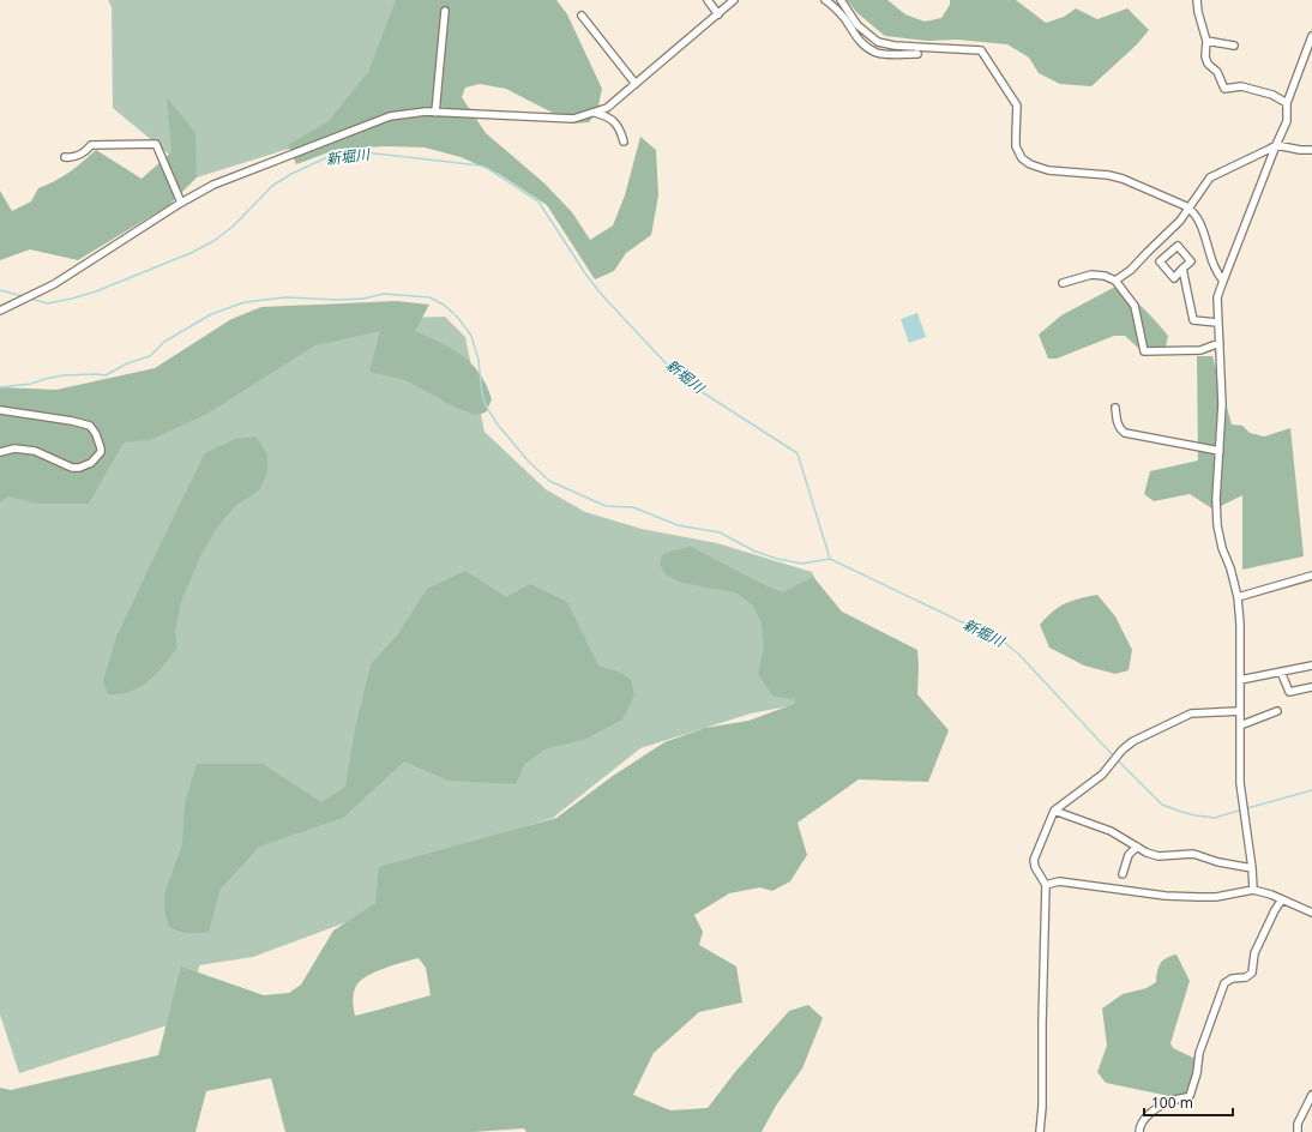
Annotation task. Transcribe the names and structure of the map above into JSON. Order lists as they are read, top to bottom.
{
  "water": ["新堀川"],
  "scale_bar": "100 m"
}
